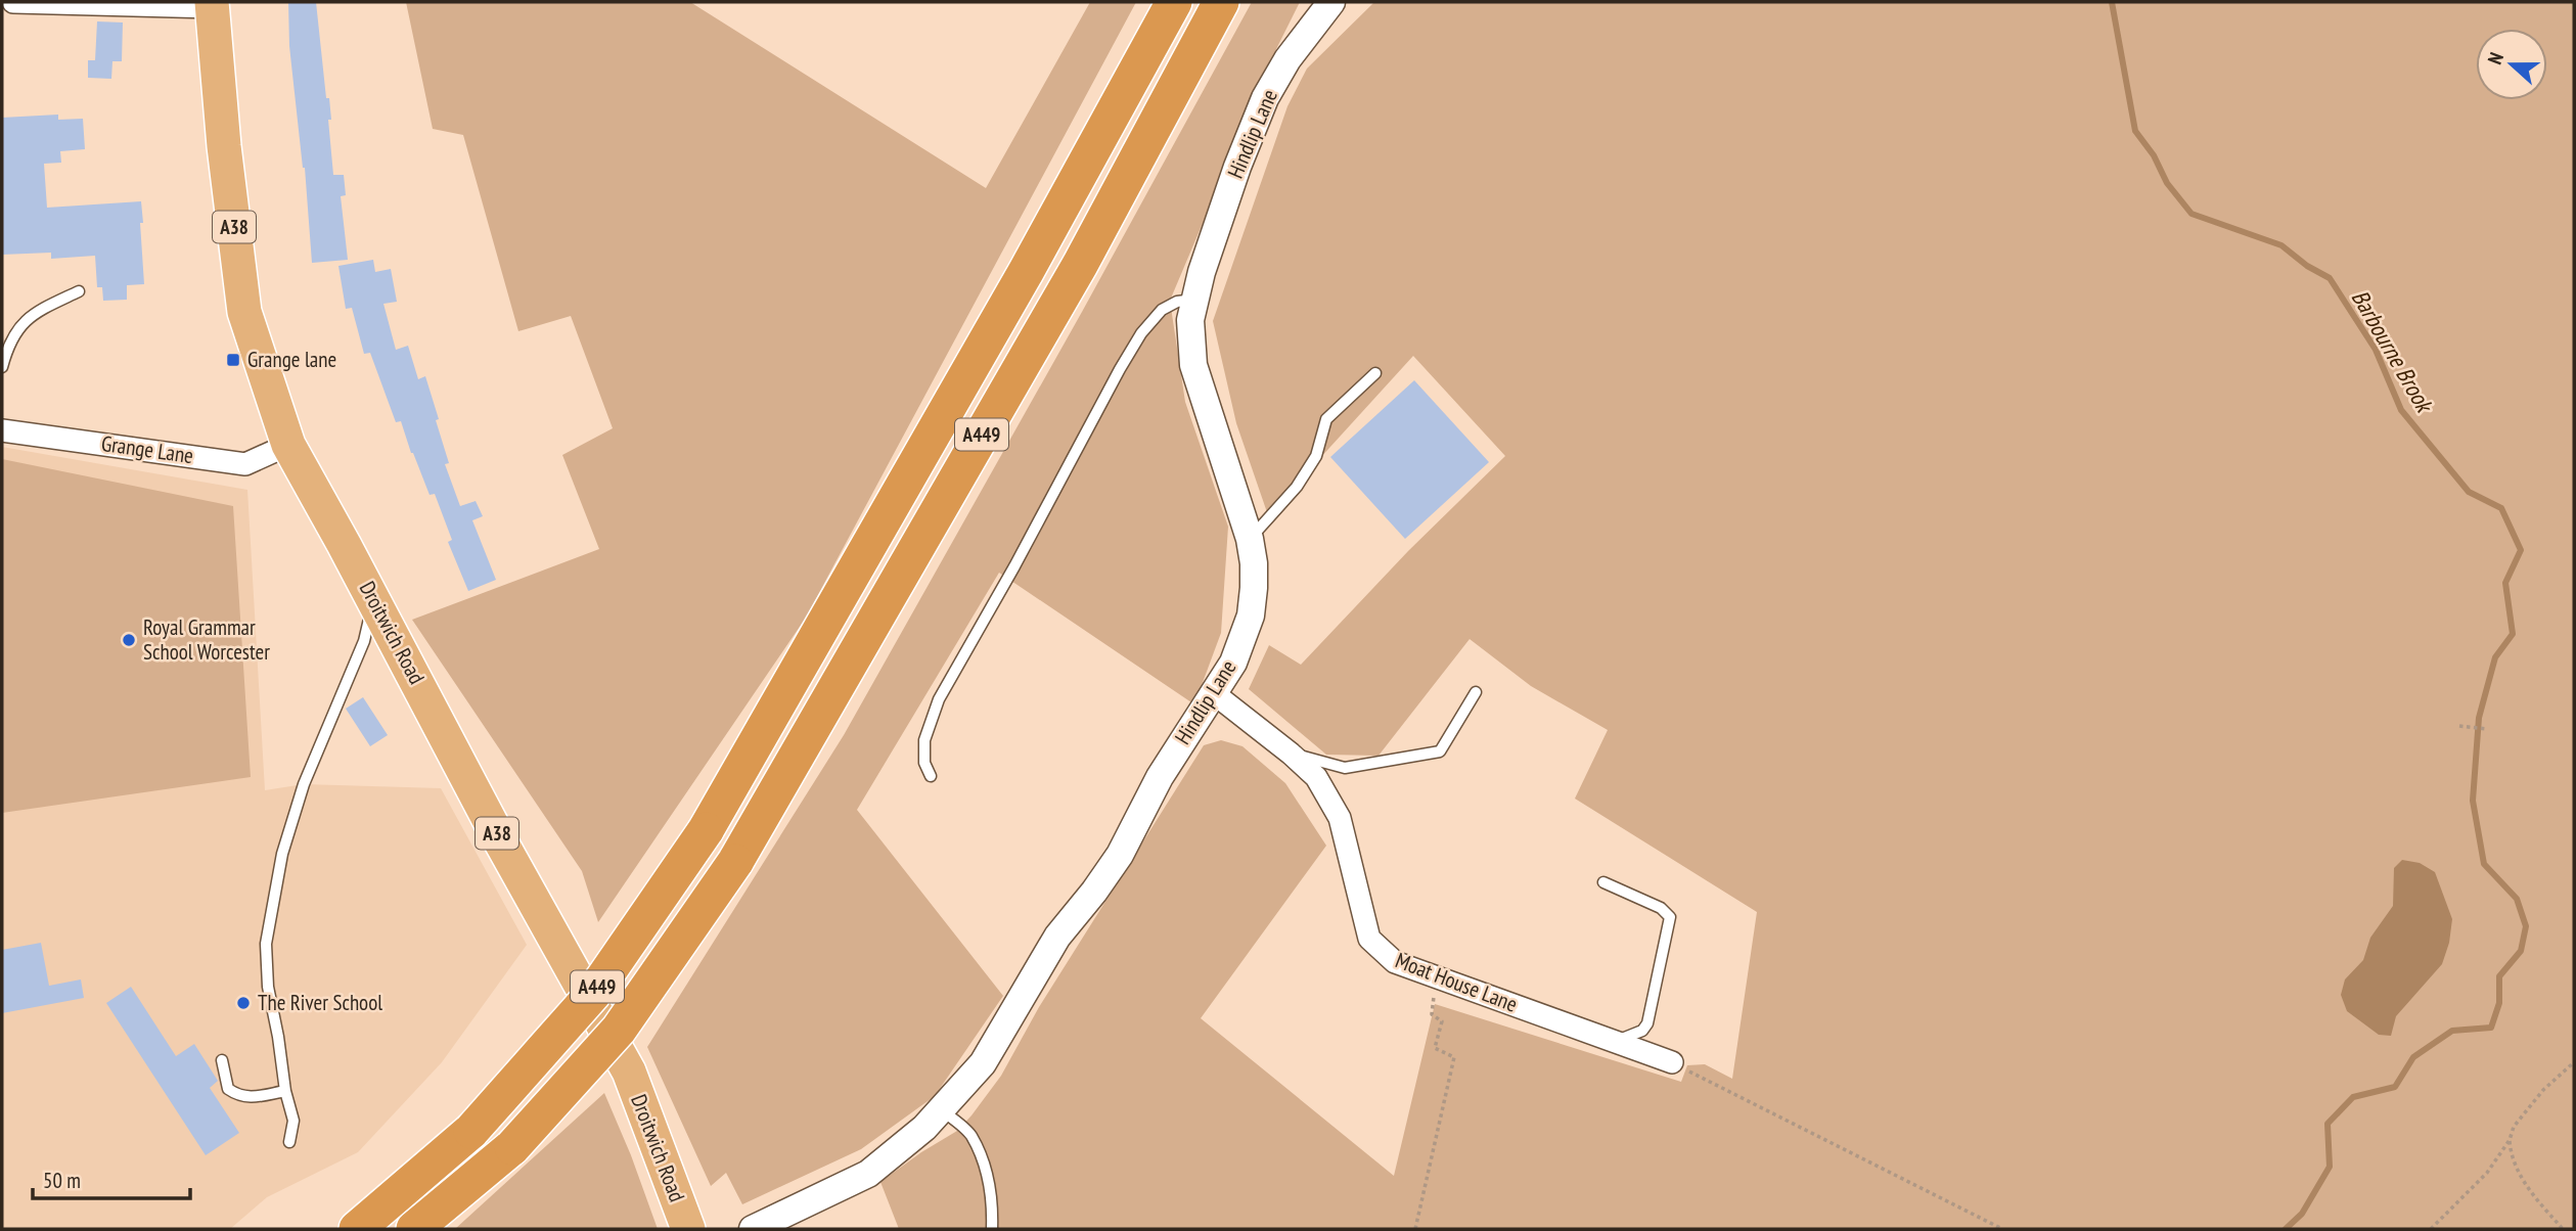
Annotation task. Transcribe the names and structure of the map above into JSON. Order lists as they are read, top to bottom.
{
  "streets": {
    "highway": ["A449"],
    "main road": ["A38", "Droitwich Road"],
    "street": ["Hindlip Lane", "Grange Lane", "Moat House Lane"]
  },
  "crossings": [
    ["Hindlip Lane", "Moat House Lane"],
    ["Grange Lane", "Droitwich Road"]
  ],
  "water": ["Barbourne Brook"],
  "places": {
    "transit": ["Grange lane"],
    "other": ["Royal Grammar School Worcester", "The River School"]
  },
  "scale_bar": "50 m",
  "north": "left"
}
